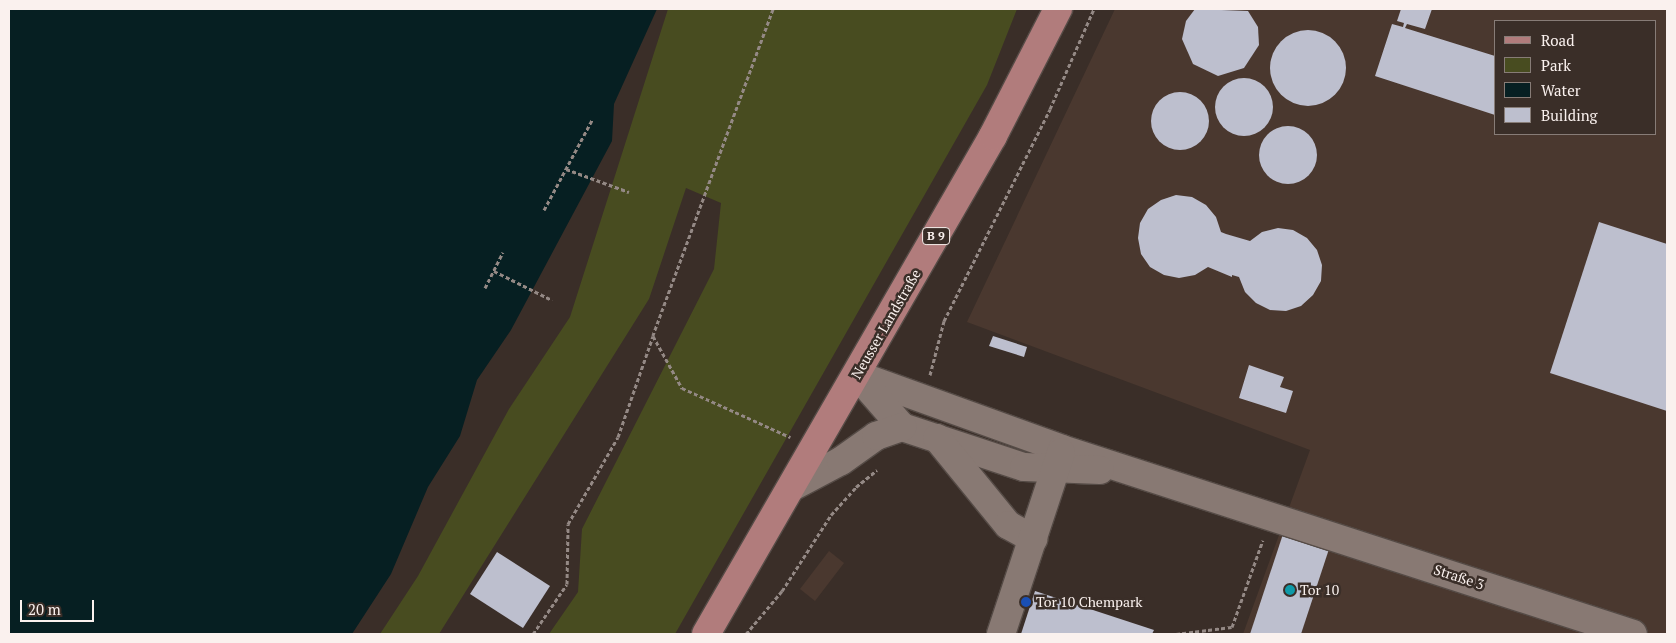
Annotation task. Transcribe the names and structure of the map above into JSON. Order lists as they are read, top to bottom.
{
  "streets": {
    "main road": ["B 9", "Neusser Landstraße"],
    "lane": ["Straße 3"]
  },
  "places": ["Tor 10", "Tor 10 Chempark"],
  "legend": [
    "Road",
    "Park",
    "Water",
    "Building"
  ],
  "scale_bar": "20 m"
}
